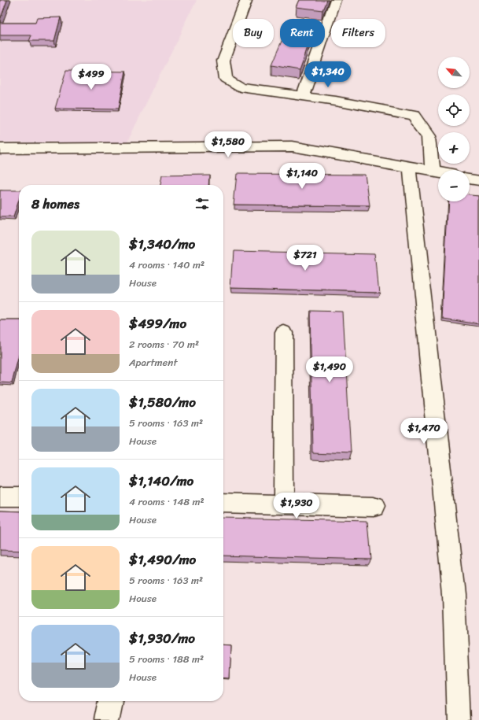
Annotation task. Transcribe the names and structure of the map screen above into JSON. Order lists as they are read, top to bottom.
{
  "north": "top left",
  "page": {
    "chip": ["Buy", "Rent", "Filters"],
    "map_buttons": ["+", "−"],
    "price": [
      "$1,340",
      "$499",
      "$1,580",
      "$1,140",
      "$721",
      "$1,490",
      "$1,470",
      "$1,930"
    ],
    "heading": "8 homes",
    "list": [
      {
        "name": "$1,340/mo",
        "note": "4 rooms · 140 m² · House"
      },
      {
        "name": "$499/mo",
        "note": "2 rooms · 70 m² · Apartment"
      },
      {
        "name": "$1,580/mo",
        "note": "5 rooms · 163 m² · House"
      },
      {
        "name": "$1,140/mo",
        "note": "4 rooms · 148 m² · House"
      },
      {
        "name": "$1,490/mo",
        "note": "5 rooms · 163 m² · House"
      },
      {
        "name": "$1,930/mo",
        "note": "5 rooms · 188 m² · House"
      }
    ]
  }
}
